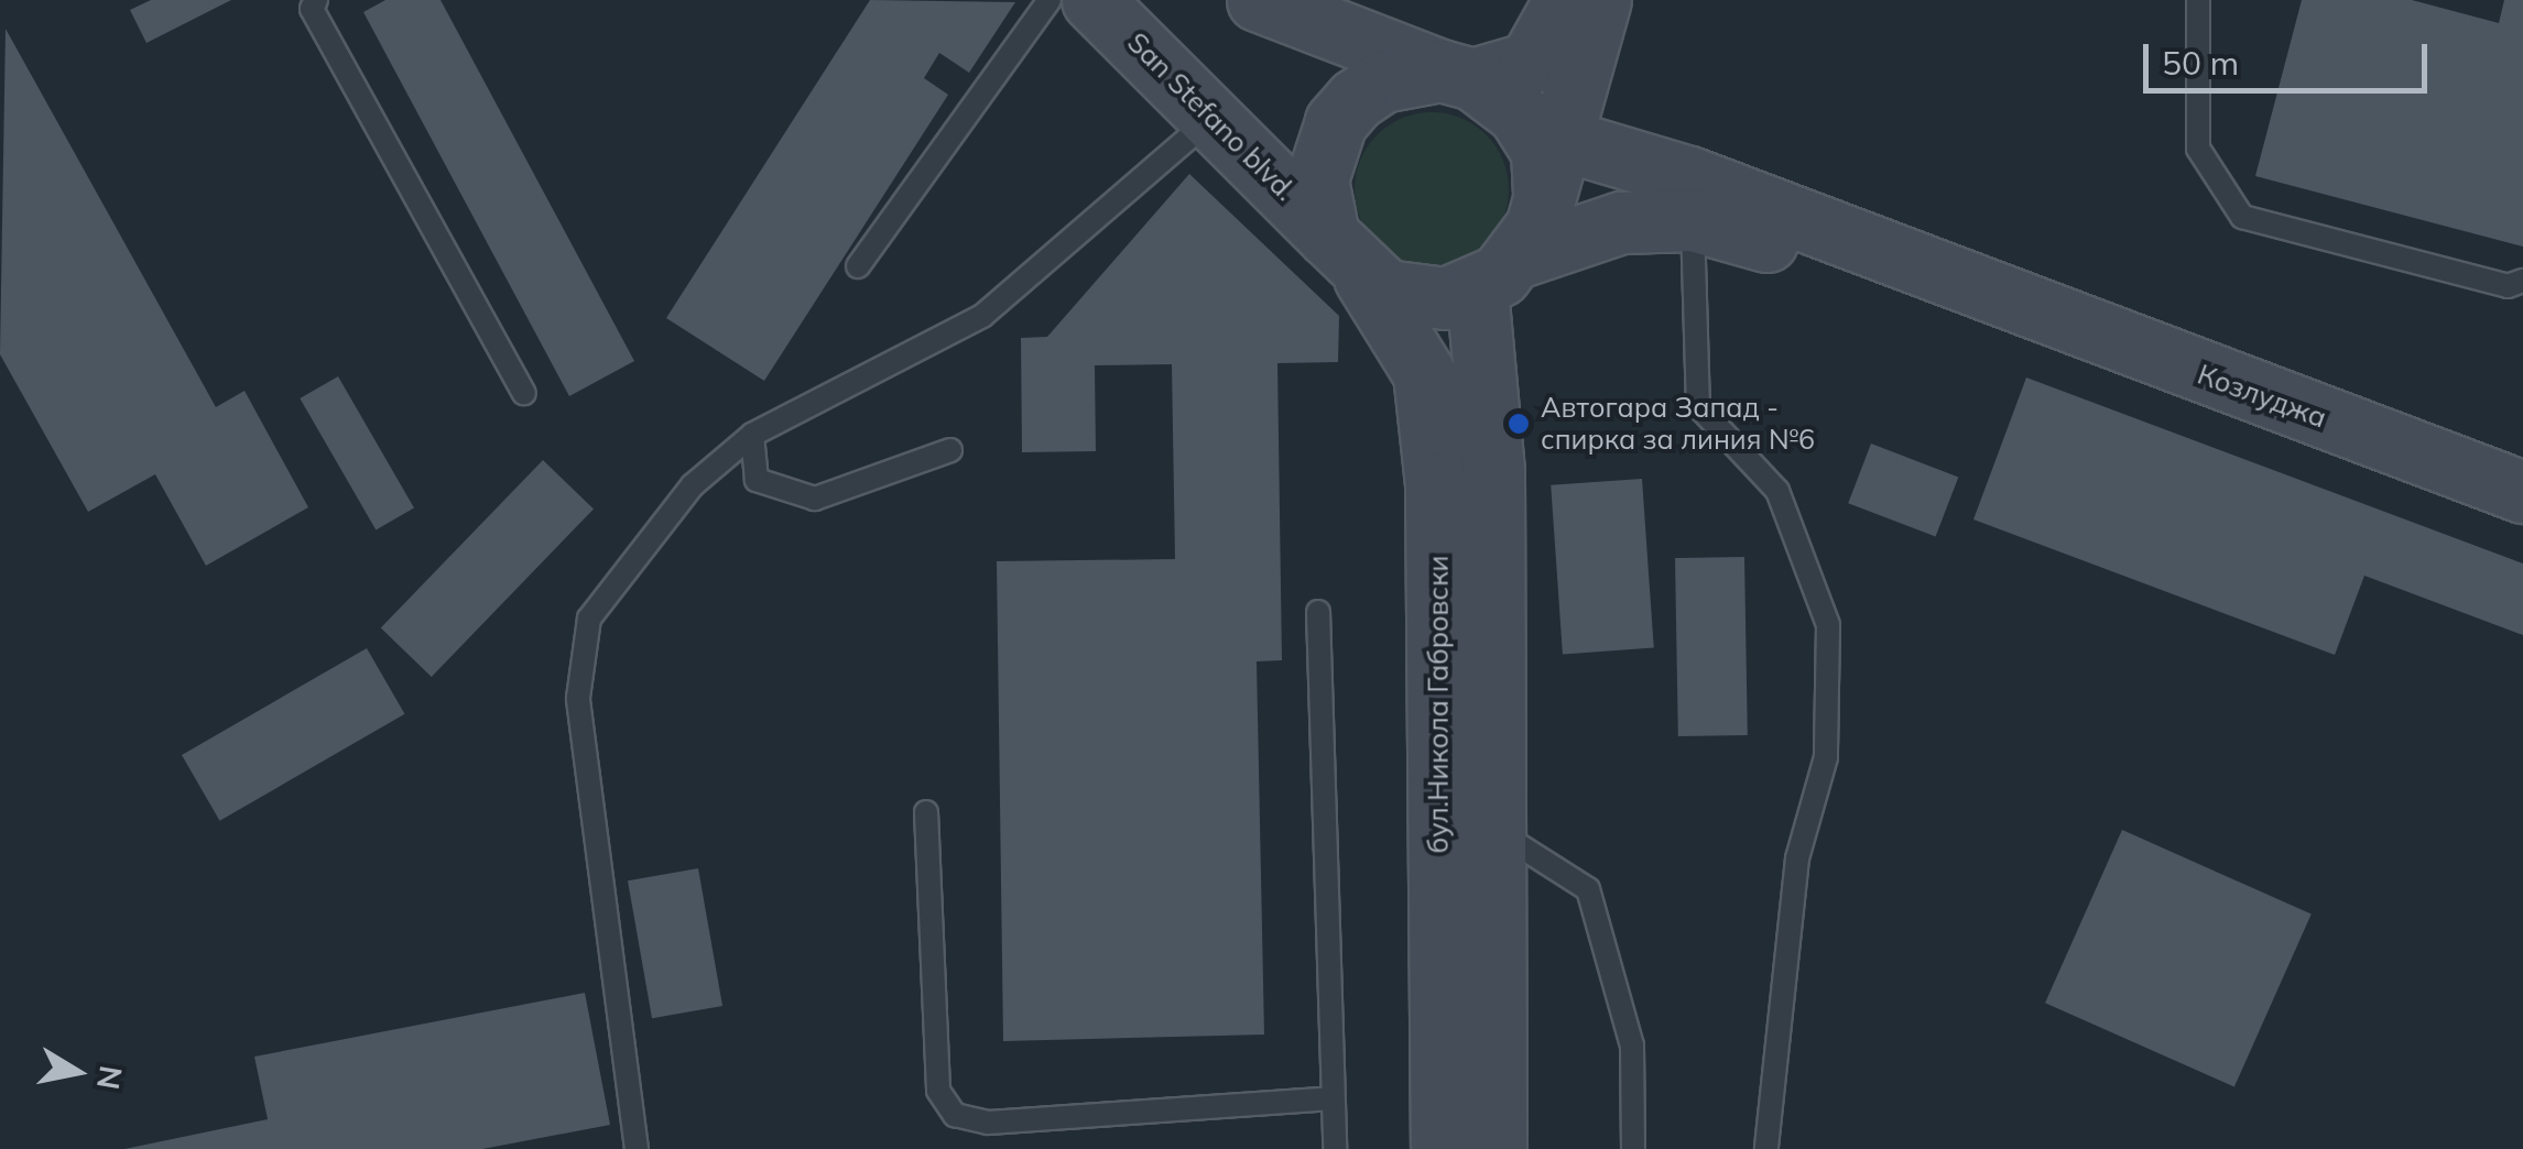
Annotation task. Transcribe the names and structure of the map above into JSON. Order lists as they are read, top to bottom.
{
  "streets": {
    "main road": ["San Stefano blvd.", "Козлуджа", "бул.Никола Габровски"]
  },
  "crossings": [
    ["San Stefano blvd.", "Козлуджа"],
    ["San Stefano blvd.", "бул.Никола Габровски"],
    ["Козлуджа", "бул.Никола Габровски"]
  ],
  "places": ["Автогара Запад - спирка за линия №6"],
  "scale_bar": "50 m",
  "north": "right"
}
